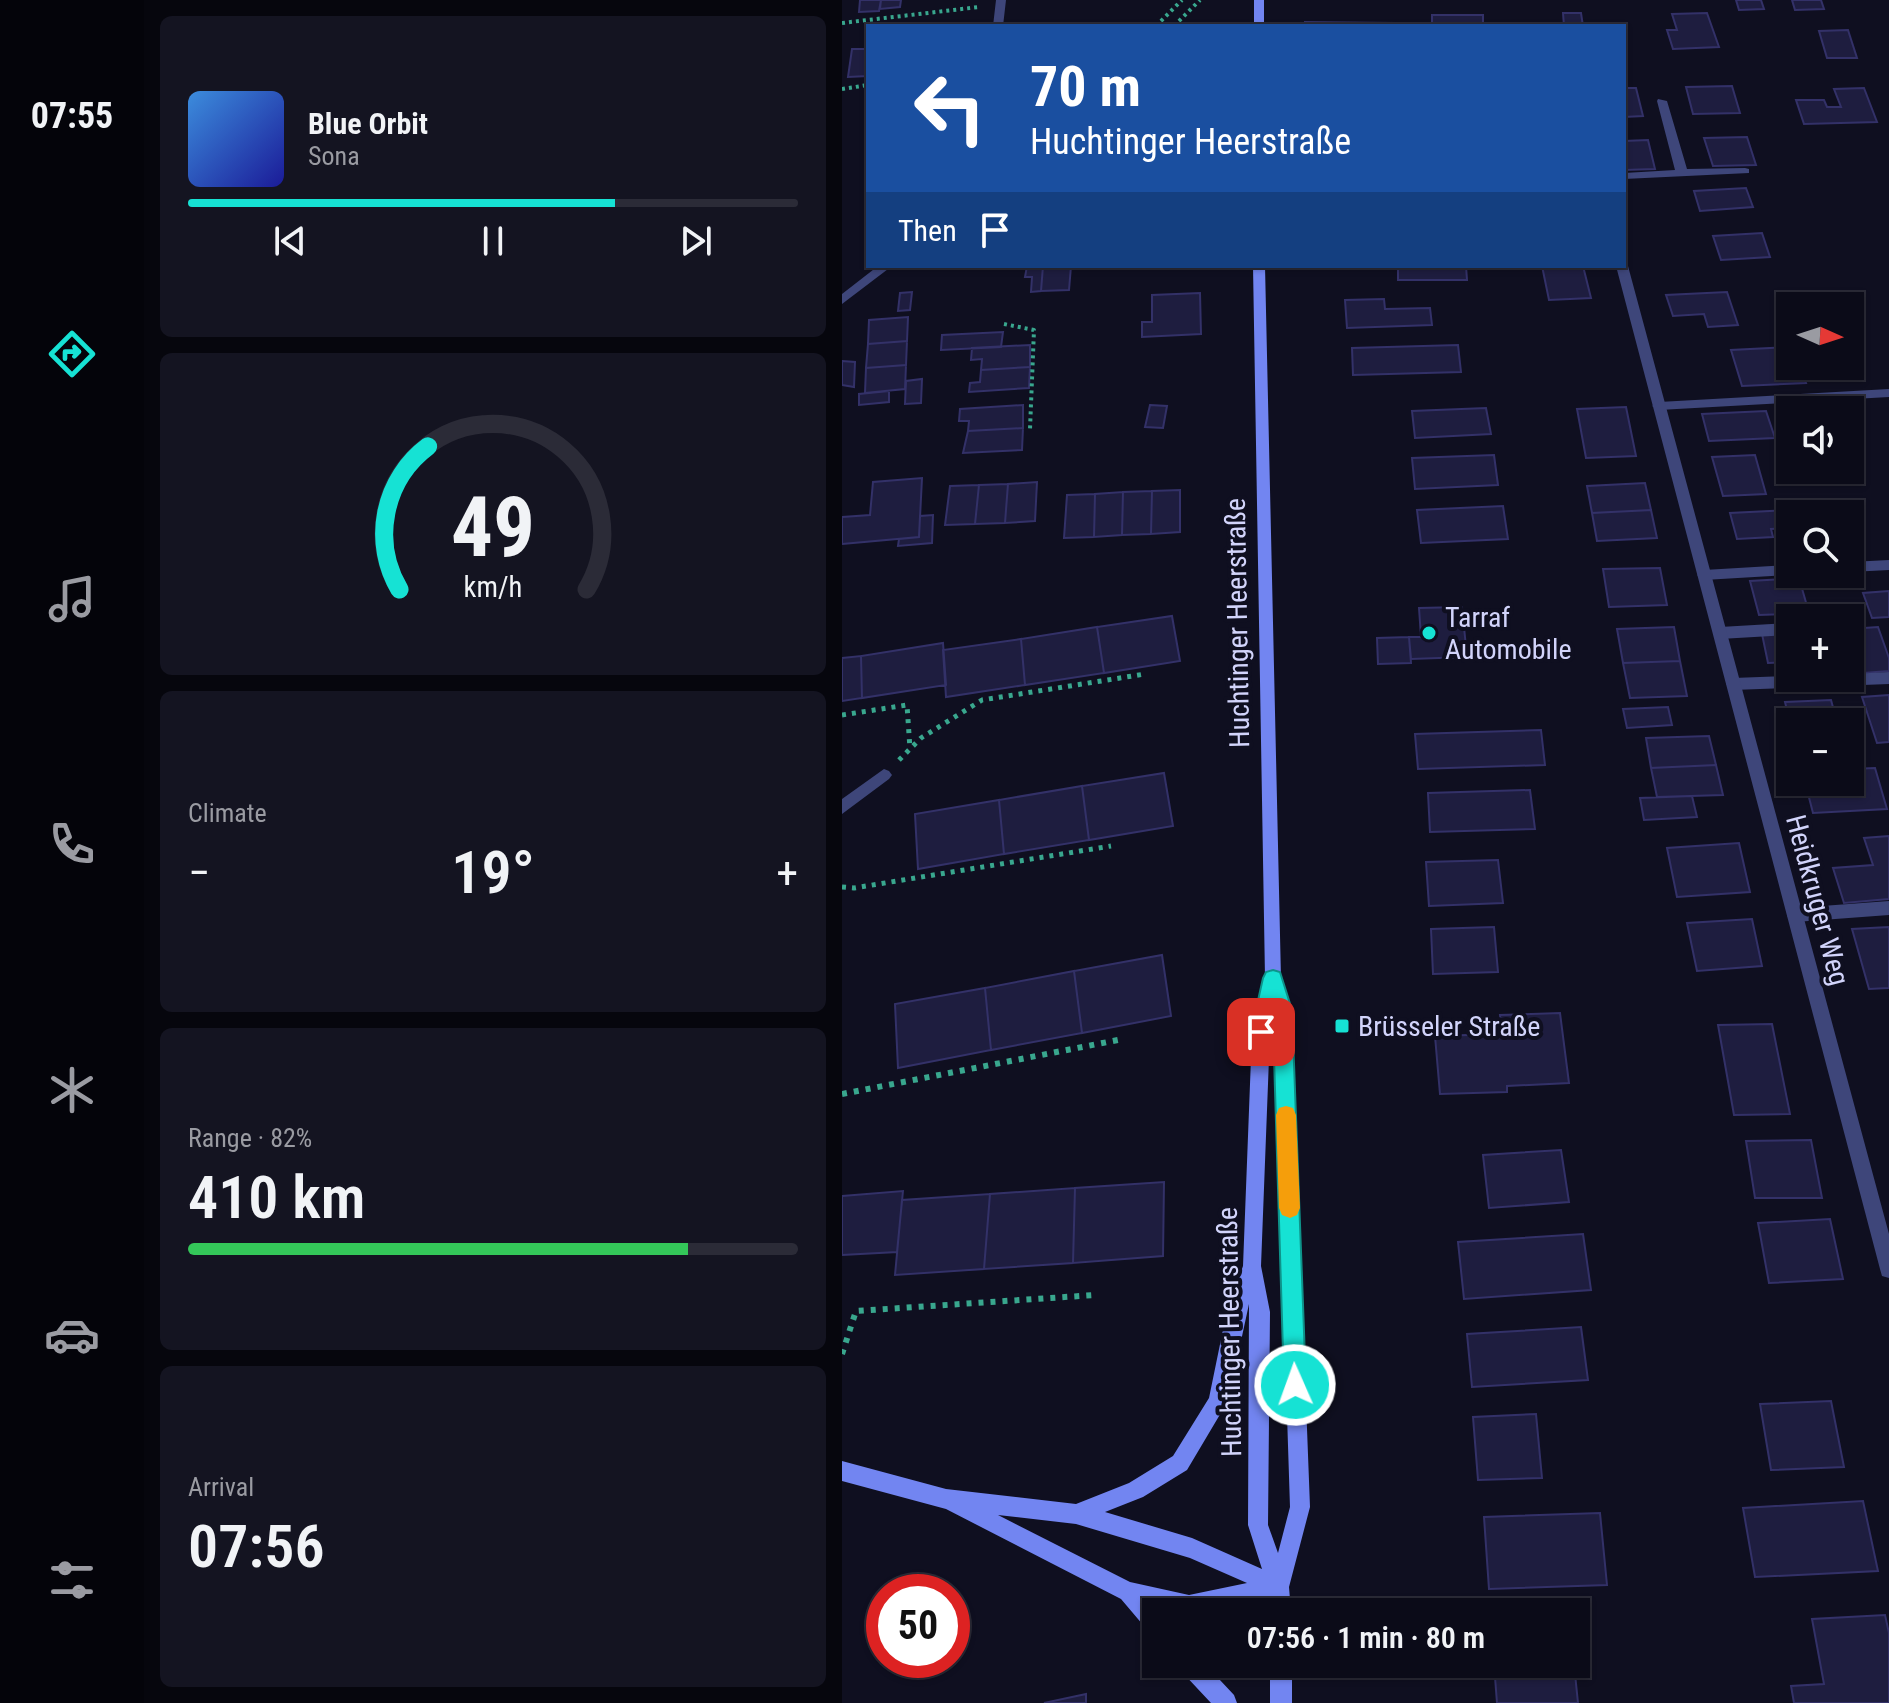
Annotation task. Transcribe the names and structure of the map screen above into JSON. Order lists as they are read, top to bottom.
{
  "streets": {
    "main road": ["Huchtinger Heerstraße"],
    "street": ["Heidkruger Weg"]
  },
  "places": {
    "other": ["Tarraf Automobile"],
    "transit": ["Brüsseler Straße"]
  },
  "north": "right",
  "page": {
    "tabs": "07:55",
    "turn": ["70 m", "Huchtinger Heerstraße"],
    "song": ["Blue Orbit", "Sona"],
    "then": "Then",
    "map_buttons": ["+", "−"],
    "tile": [
      "Climate",
      ["Range · 82%", "410 km"],
      ["Arrival", "07:56"]
    ],
    "heat": ["−", "19°", "+"],
    "limit": "50",
    "trip": "07:56 · 1 min · 80 m",
    "gauge": ["49", "km/h"]
  }
}
